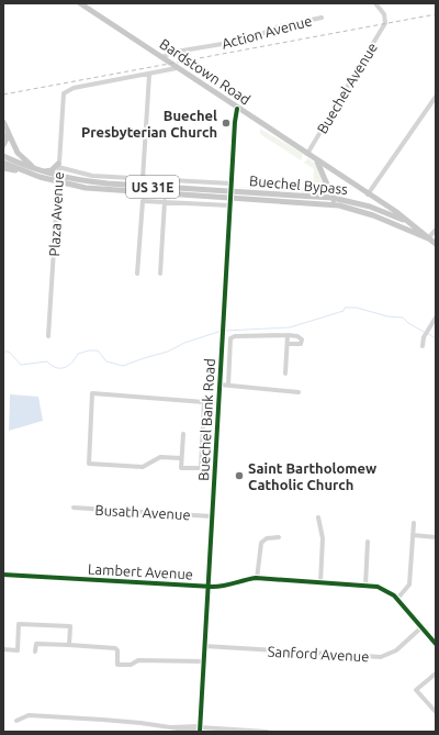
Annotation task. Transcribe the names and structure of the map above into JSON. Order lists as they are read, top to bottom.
{
  "streets": {
    "main road": ["Bardstown Road", "Buechel Bypass", "US 31E"],
    "street": [
      "Action Avenue",
      "Buechel Avenue",
      "Plaza Avenue",
      "Buechel Bank Road",
      "Busath Avenue",
      "Lambert Avenue",
      "Sanford Avenue"
    ]
  },
  "crossings": [
    ["Action Avenue", "Bardstown Road"],
    ["Bardstown Road", "Buechel Avenue"],
    ["Bardstown Road", "Buechel Bypass"],
    ["Bardstown Road", "Buechel Bank Road"],
    ["Buechel Bypass", "Plaza Avenue"],
    ["Buechel Bypass", "Buechel Bank Road"],
    ["Buechel Bank Road", "Busath Avenue"],
    ["Buechel Bank Road", "Lambert Avenue"],
    ["Buechel Bank Road", "Sanford Avenue"],
    ["Lambert Avenue", "Sanford Avenue"]
  ],
  "places": ["Buechel Presbyterian Church", "Saint Bartholomew Catholic Church"]
}
